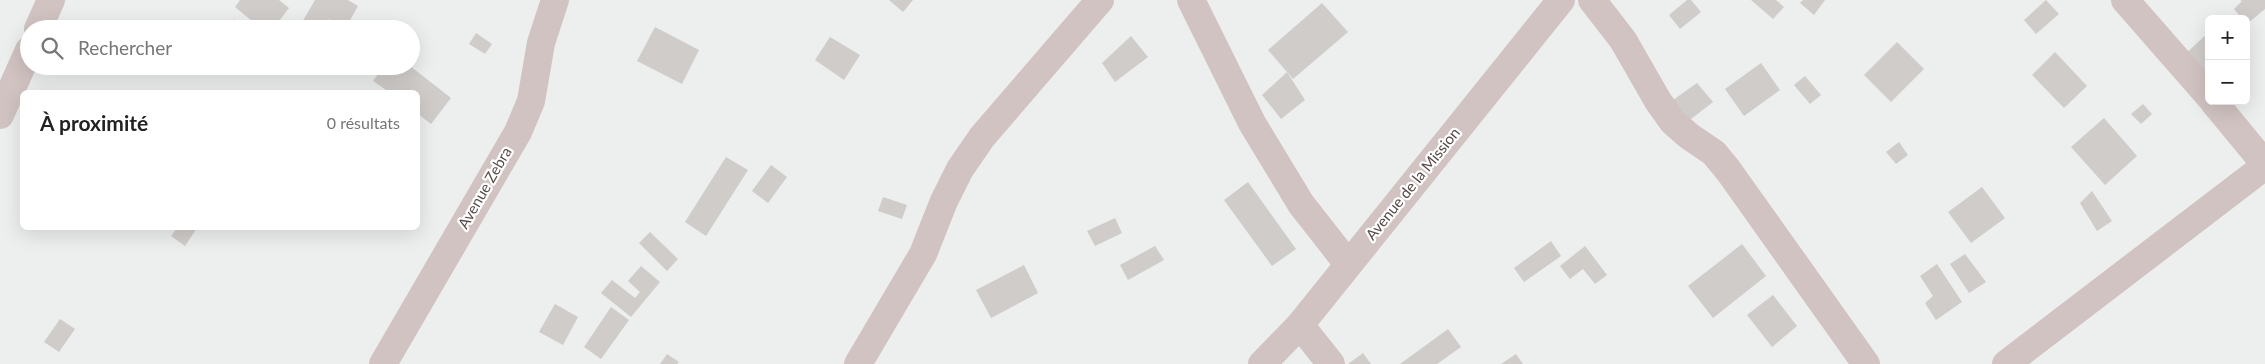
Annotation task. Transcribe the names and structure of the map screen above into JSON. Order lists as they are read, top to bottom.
{
  "streets": {
    "street": ["Avenue de la Mission", "Avenue Zebra"]
  },
  "page": {
    "map_buttons": ["+", "−"],
    "search": "Rechercher",
    "heading": ["À proximité", "0 résultats"]
  }
}
